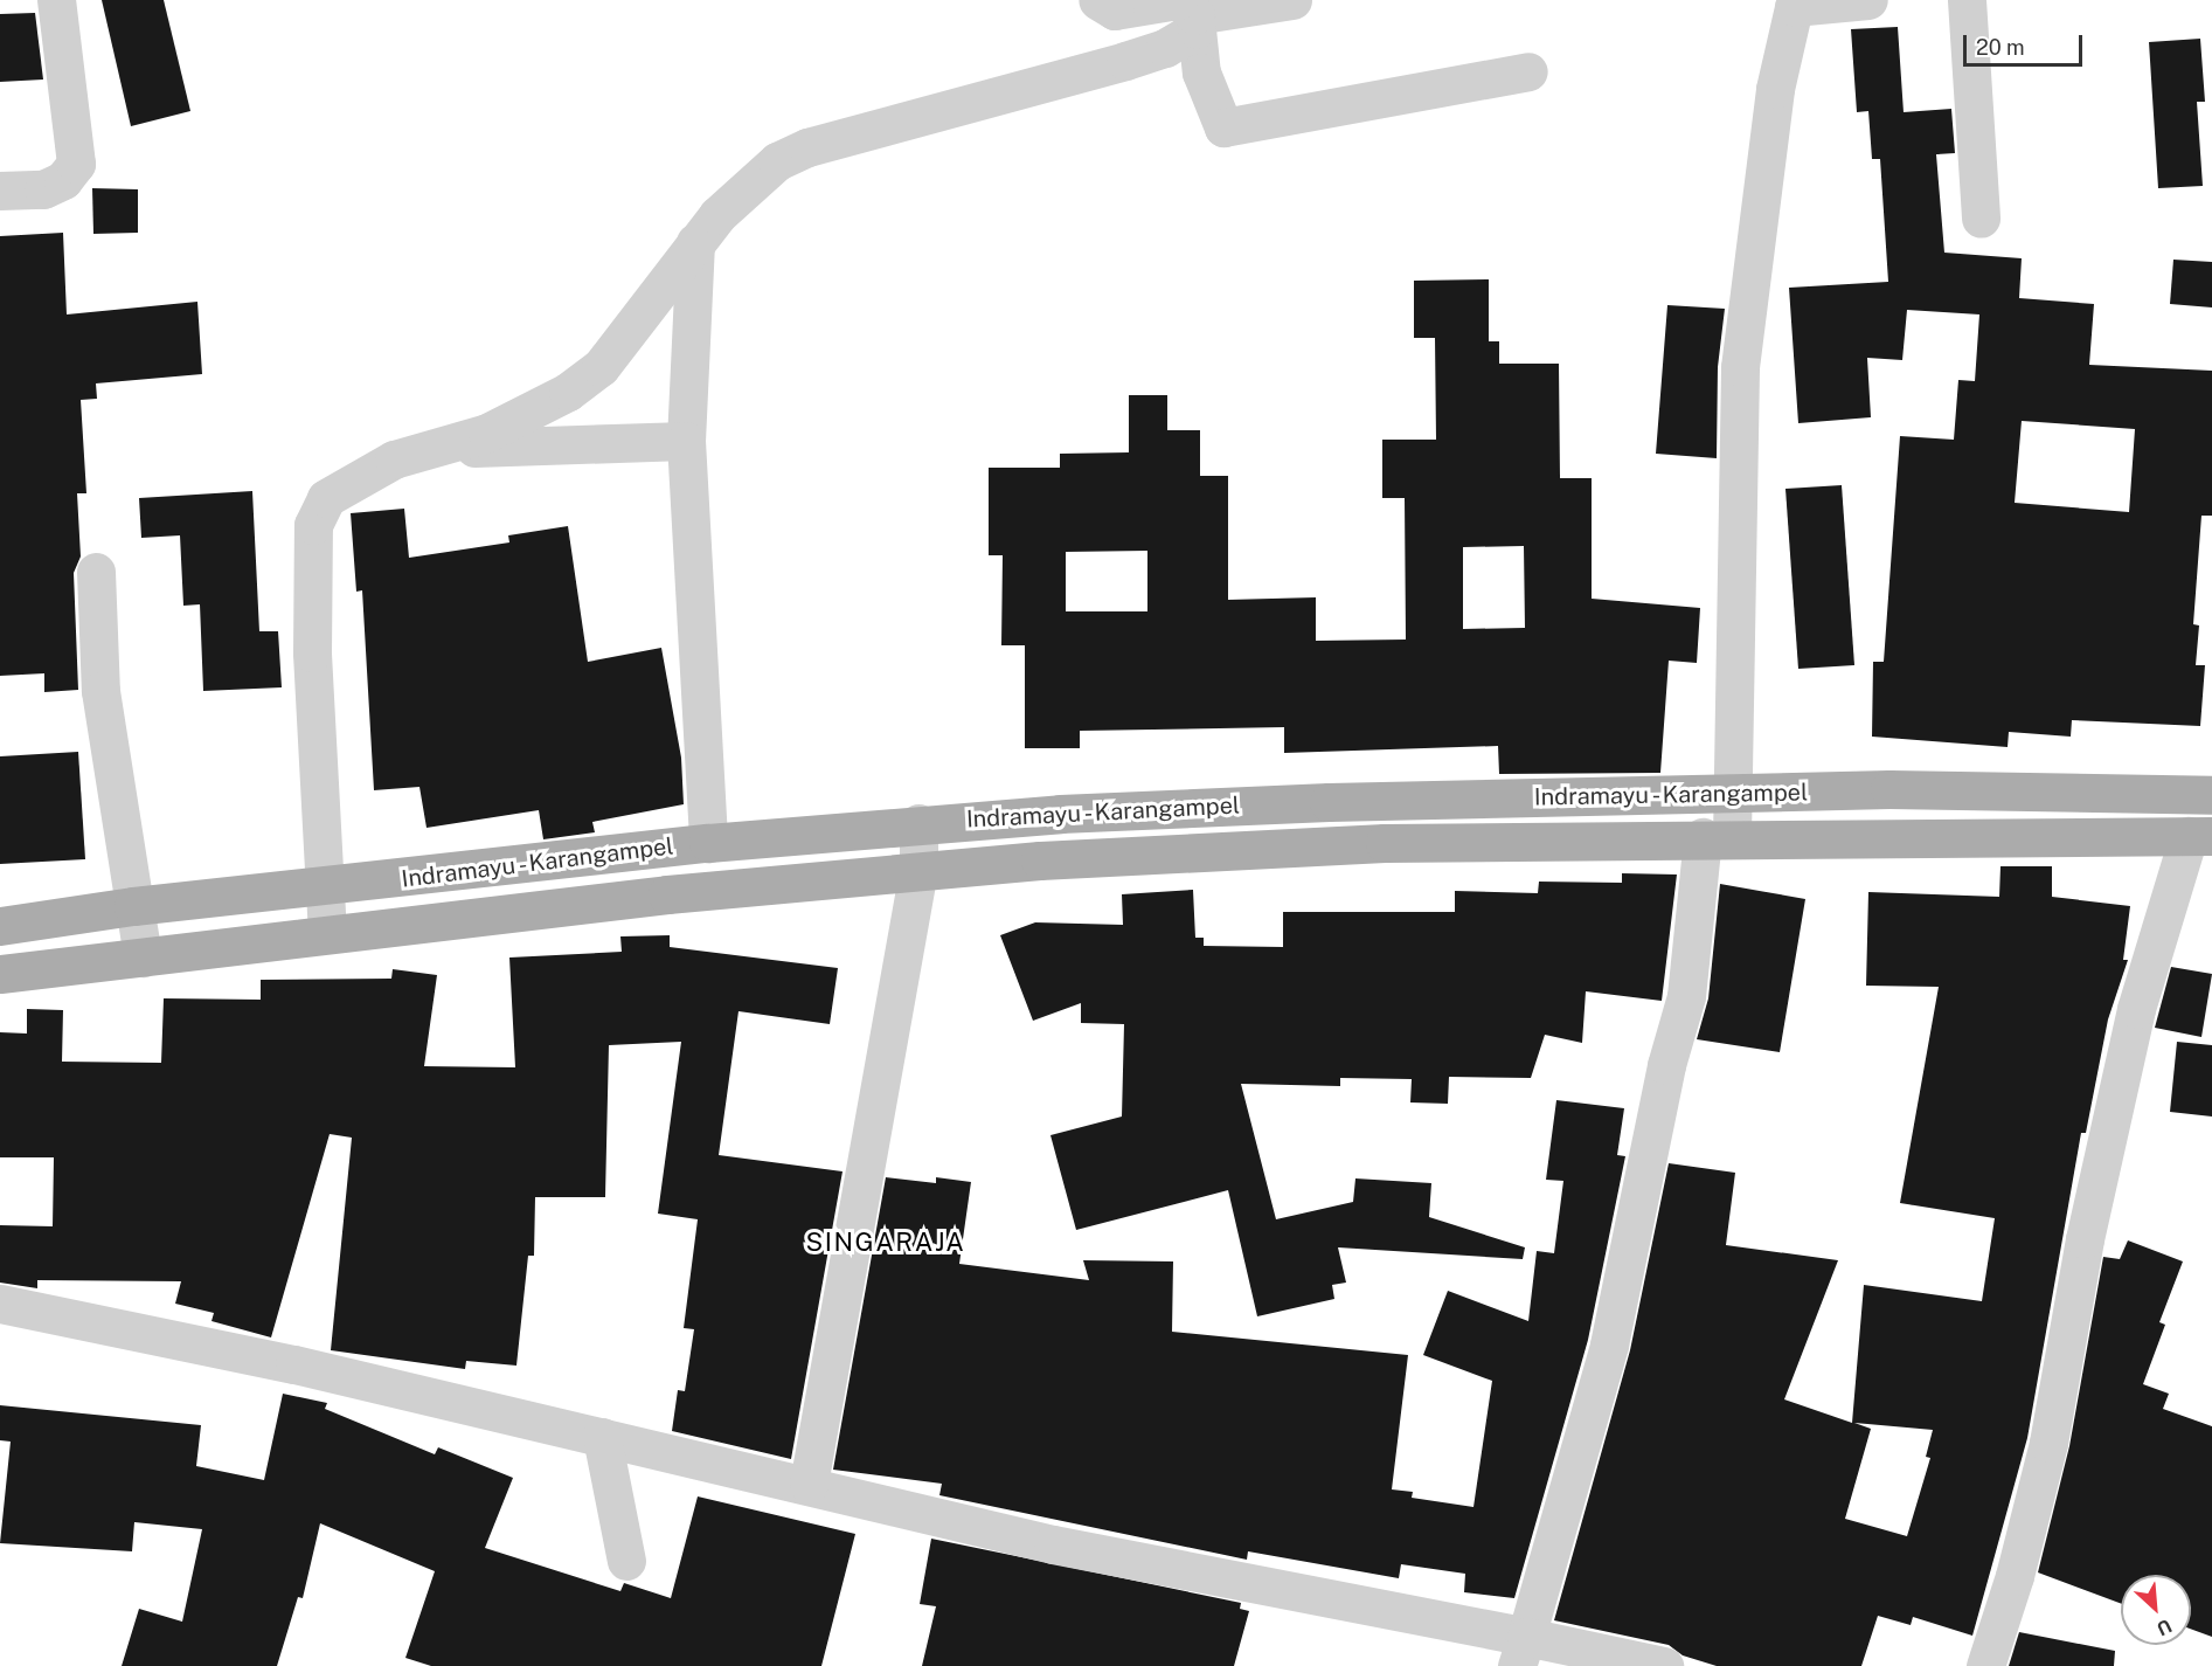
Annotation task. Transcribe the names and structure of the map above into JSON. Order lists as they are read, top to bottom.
{
  "streets": {
    "main road": ["Indramayu - Karangampel"]
  },
  "districts": ["SINGARAJA"],
  "scale_bar": "20 m",
  "north": "bottom right"
}
